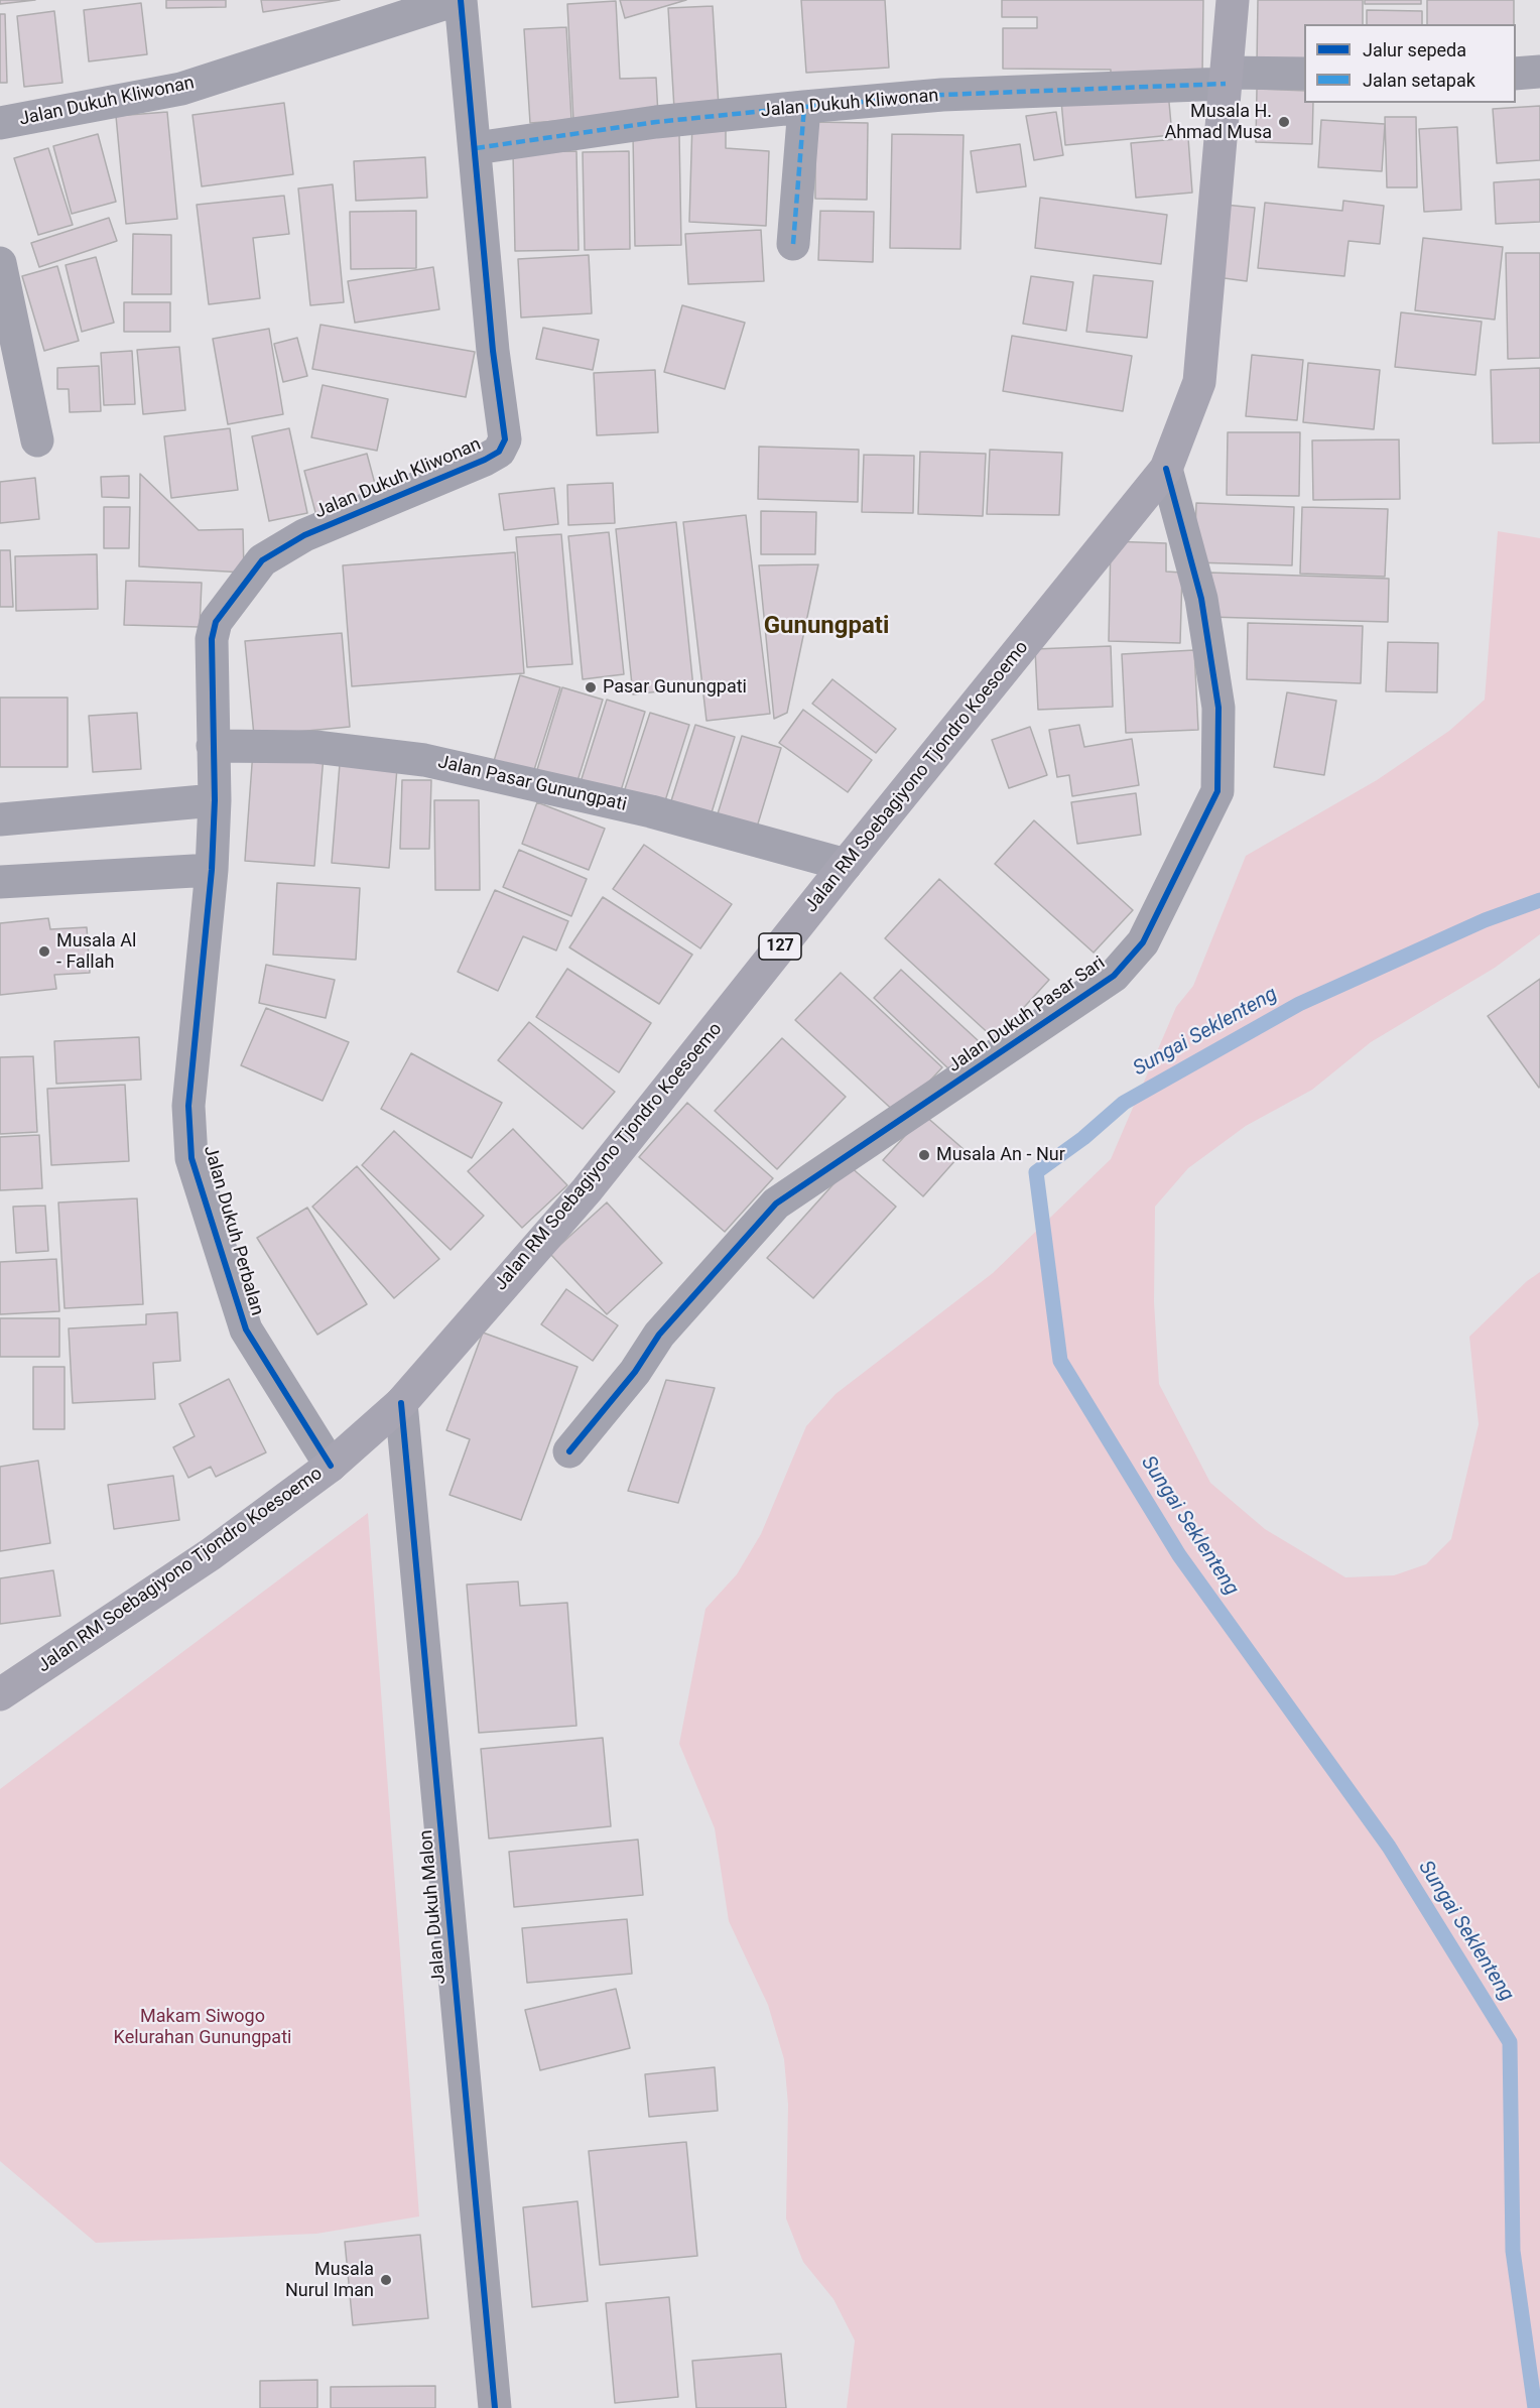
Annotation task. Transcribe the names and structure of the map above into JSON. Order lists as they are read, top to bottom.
{
  "streets": {
    "main road": ["Jalan RM Soebagiyono Tjondro Koesoemo", "127"],
    "street": [
      "Jalan Dukuh Kliwonan",
      "Jalan Pasar Gunungpati",
      "Jalan Dukuh Pasar Sari",
      "Jalan Dukuh Perbalan",
      "Jalan Dukuh Malon"
    ]
  },
  "crossings": [
    ["Jalan Dukuh Kliwonan", "Jalan RM Soebagiyono Tjondro Koesoemo"],
    ["Jalan Dukuh Kliwonan", "Jalan Pasar Gunungpati"],
    ["Jalan Dukuh Kliwonan", "Jalan Dukuh Perbalan"],
    ["Jalan RM Soebagiyono Tjondro Koesoemo", "Jalan Pasar Gunungpati"],
    ["Jalan RM Soebagiyono Tjondro Koesoemo", "Jalan Dukuh Pasar Sari"],
    ["Jalan RM Soebagiyono Tjondro Koesoemo", "Jalan Dukuh Perbalan"],
    ["Jalan RM Soebagiyono Tjondro Koesoemo", "Jalan Dukuh Malon"]
  ],
  "districts": ["Gunungpati"],
  "water": ["Sungai Seklenteng"],
  "parks": ["Makam Siwogo Kelurahan Gunungpati"],
  "places": [
    "Musala H. Ahmad Musa",
    "Pasar Gunungpati",
    "Musala Al - Fallah",
    "Musala An - Nur",
    "Musala Nurul Iman"
  ],
  "legend": ["Jalur sepeda", "Jalan setapak"]
}
